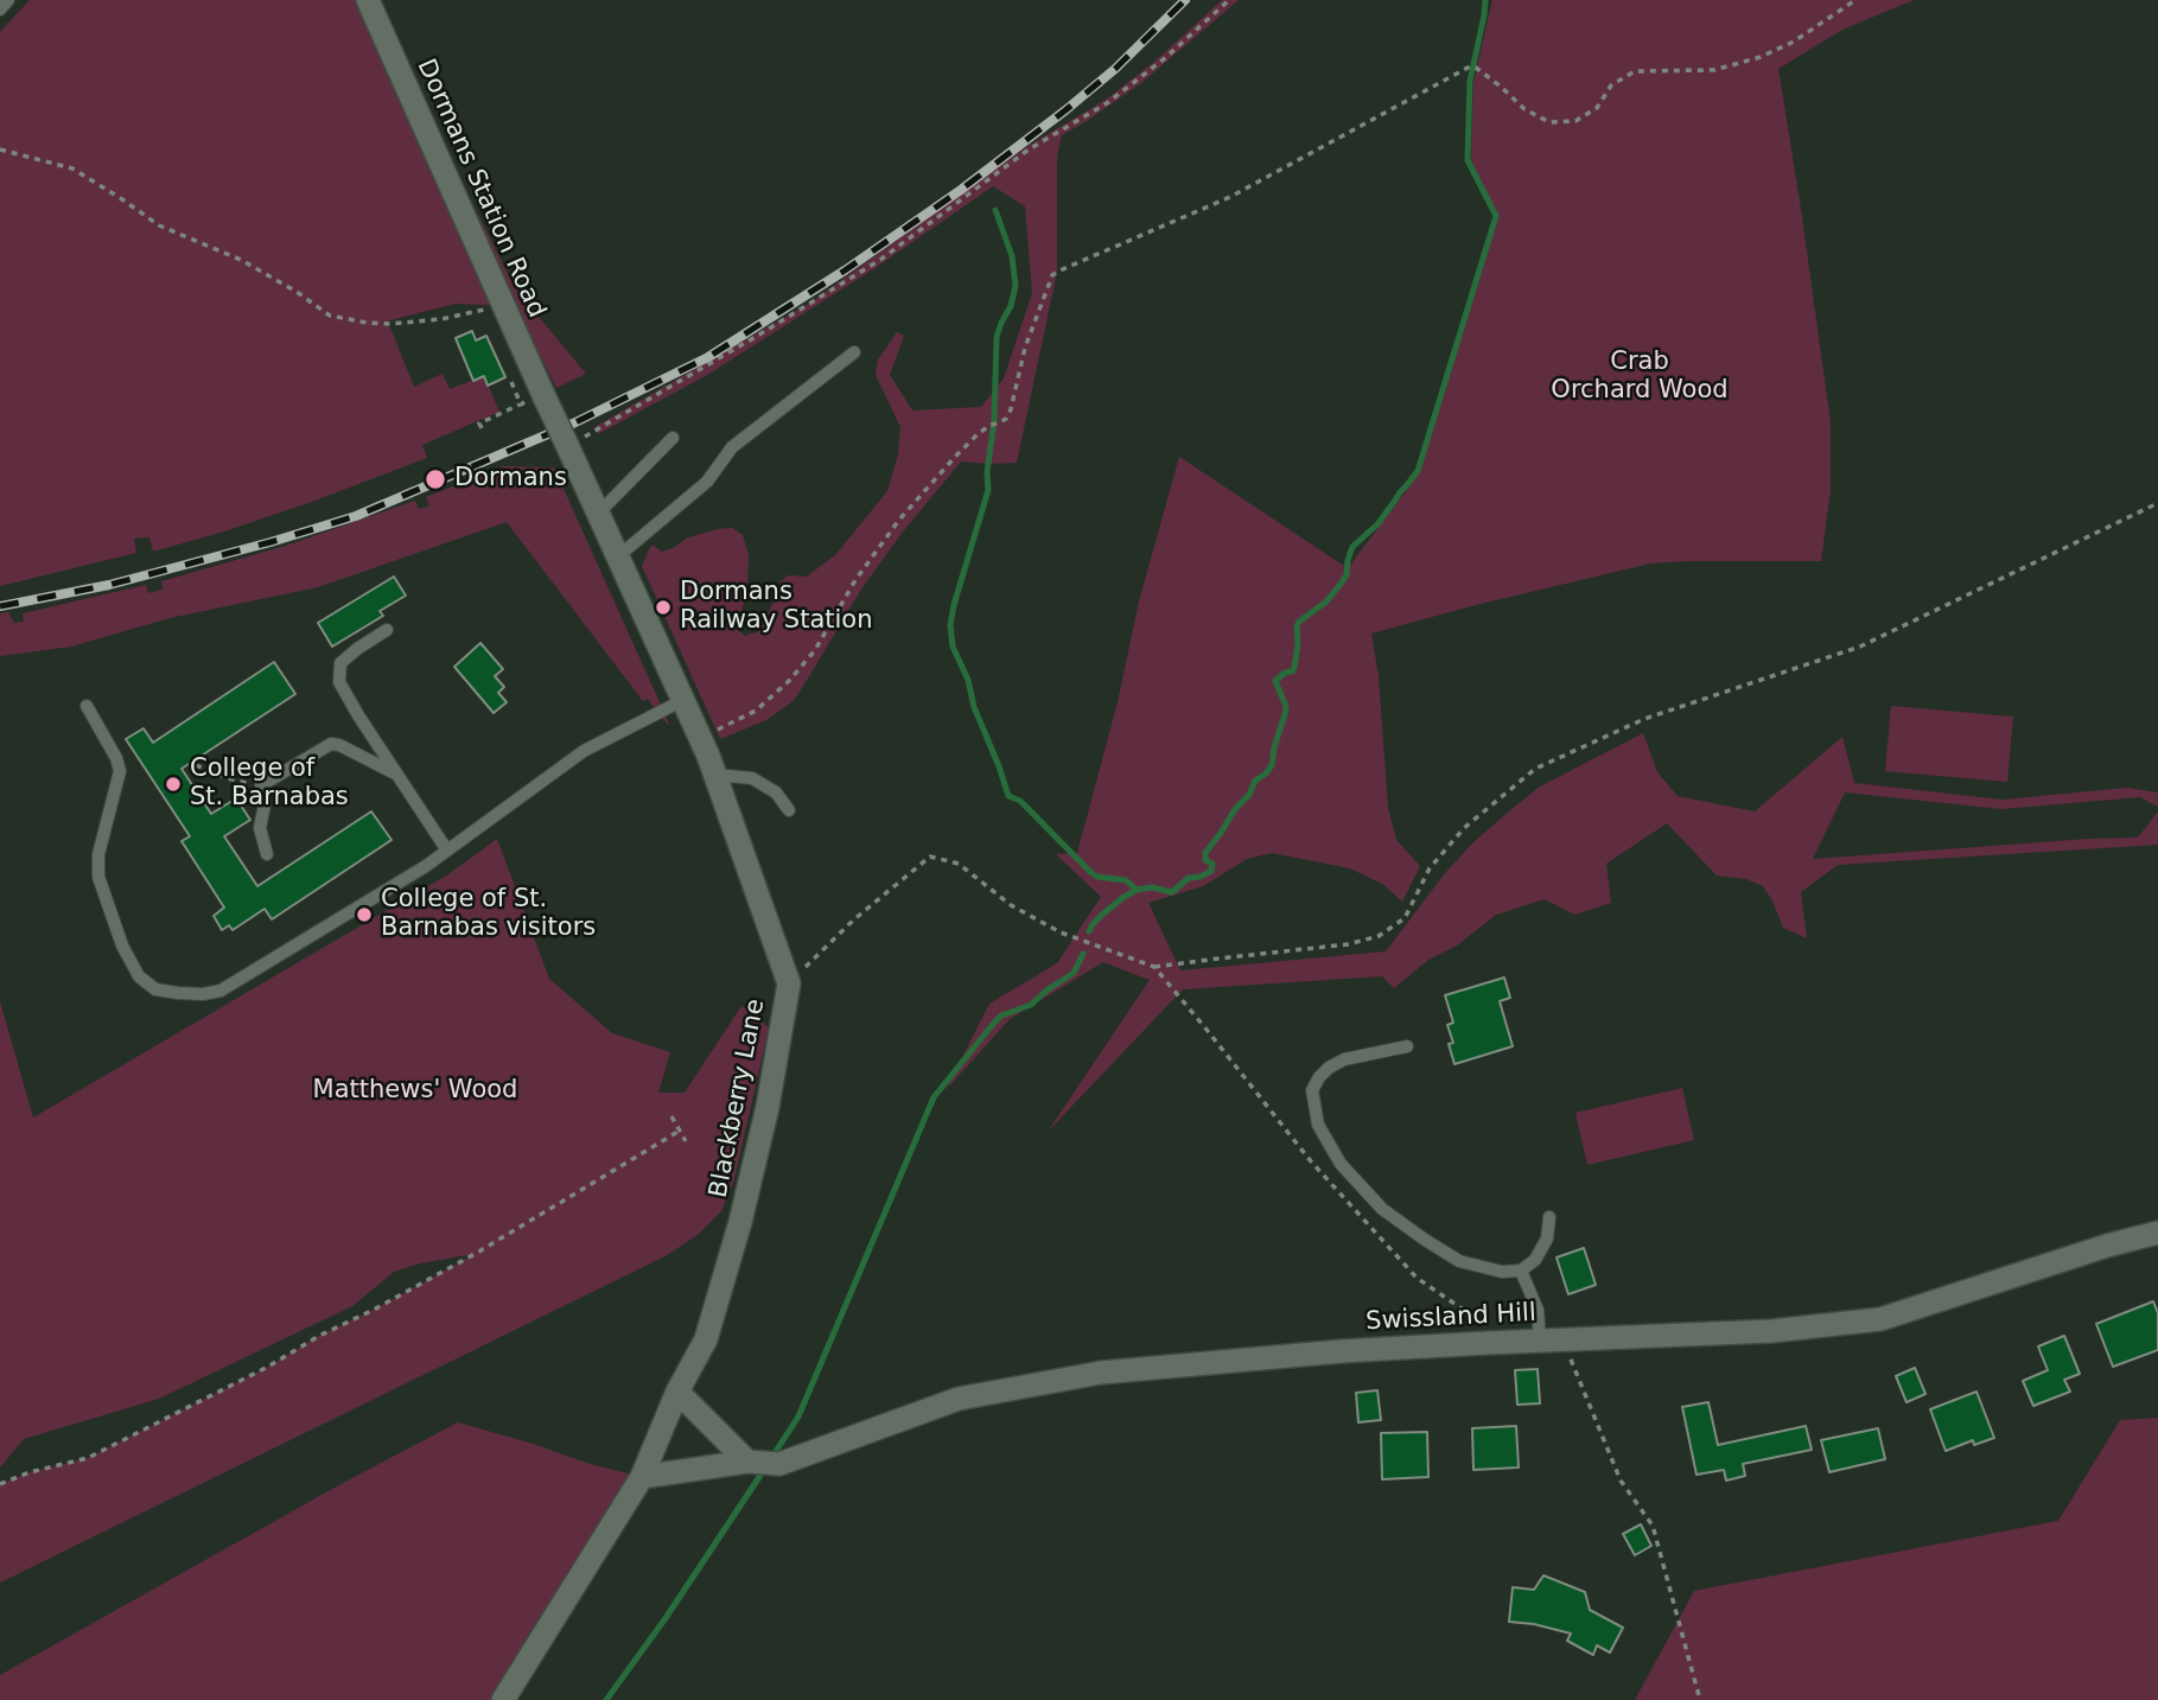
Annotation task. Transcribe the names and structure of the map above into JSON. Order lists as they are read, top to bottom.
{
  "streets": {
    "street": ["Dormans Station Road", "Blackberry Lane", "Swissland Hill"]
  },
  "crossings": [
    ["Dormans Station Road", "Blackberry Lane"],
    ["Blackberry Lane", "Swissland Hill"]
  ],
  "parks": ["Crab Orchard Wood", "Matthews' Wood"],
  "places": [
    "Dormans",
    "Dormans Railway Station",
    "College of St. Barnabas",
    "College of St. Barnabas visitors"
  ]
}
